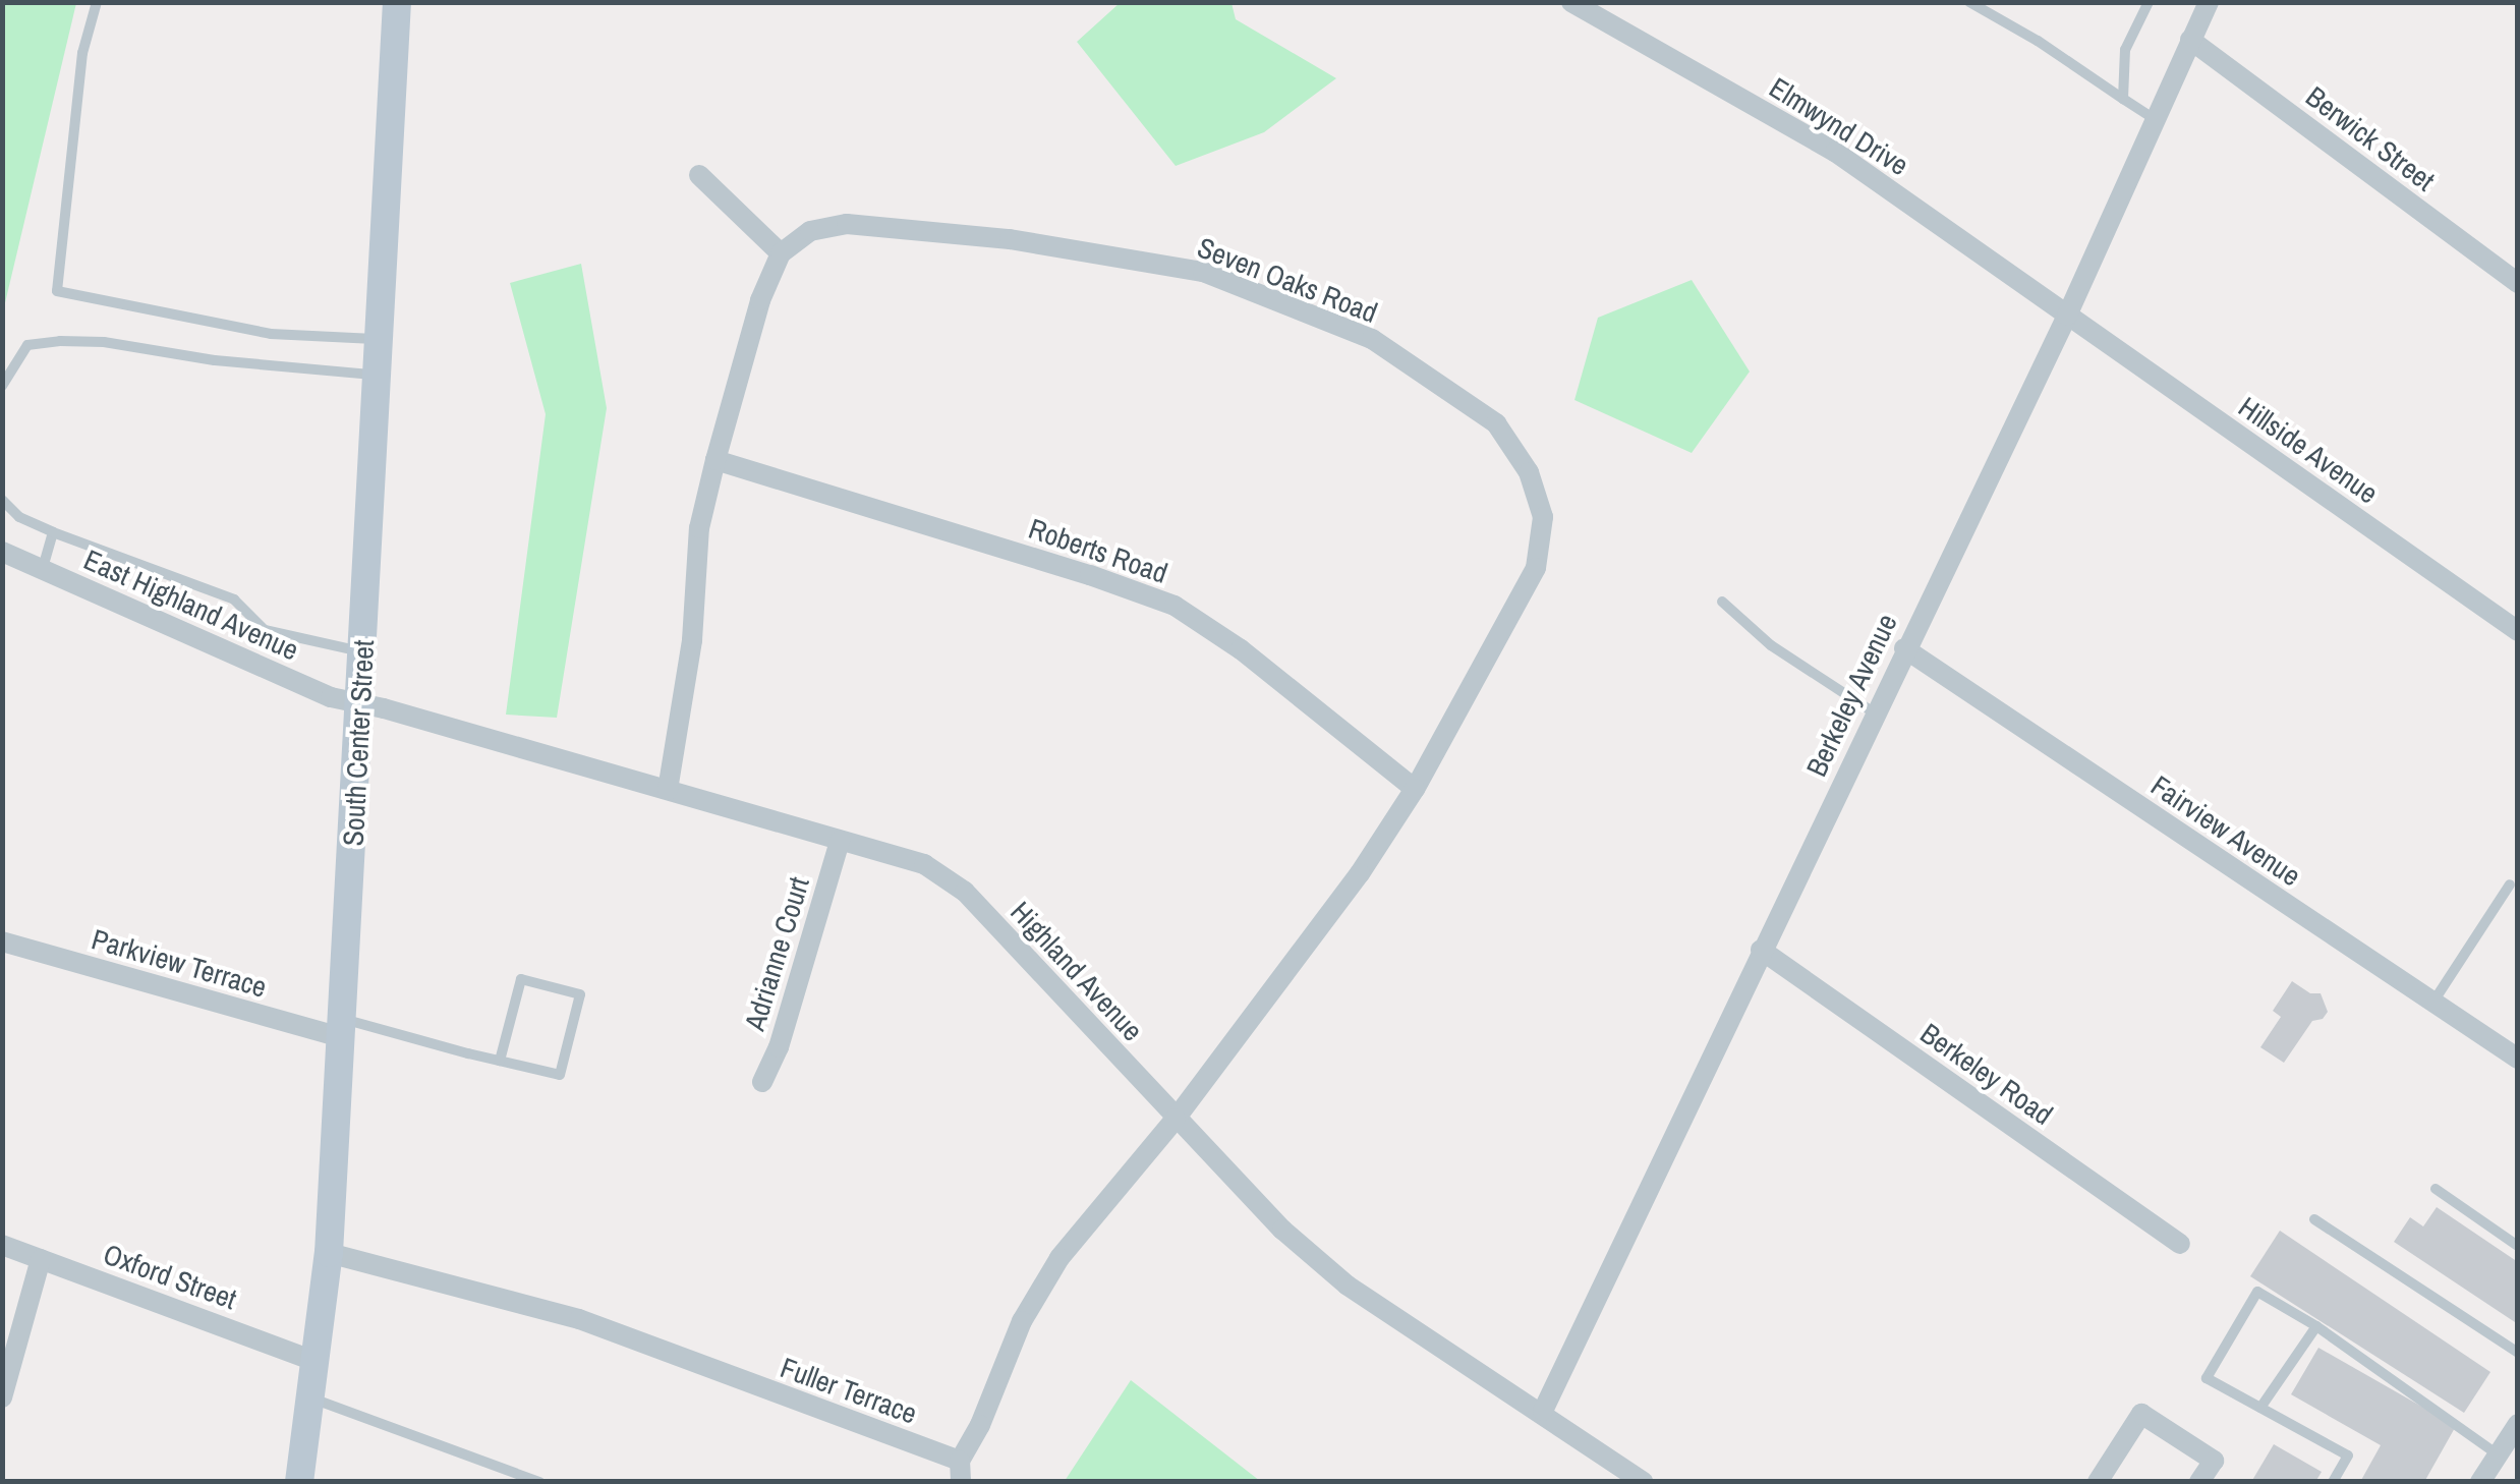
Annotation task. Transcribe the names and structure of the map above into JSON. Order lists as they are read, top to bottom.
{
  "streets": {
    "main road": ["South Center Street"],
    "street": [
      "Elmwynd Drive",
      "Berwick Street",
      "Seven Oaks Road",
      "Hillside Avenue",
      "Roberts Road",
      "East Highland Avenue",
      "Berkeley Avenue",
      "Fairview Avenue",
      "Adrianne Court",
      "Parkview Terrace",
      "Highland Avenue",
      "Berkeley Road",
      "Oxford Street",
      "Fuller Terrace"
    ]
  },
  "crossings": [
    ["Elmwynd Drive", "Hillside Avenue"],
    ["Elmwynd Drive", "Berkeley Avenue"],
    ["Berwick Street", "Berkeley Avenue"],
    ["Seven Oaks Road", "Roberts Road"],
    ["Seven Oaks Road", "Highland Avenue"],
    ["Seven Oaks Road", "Fuller Terrace"],
    ["Hillside Avenue", "Berkeley Avenue"],
    ["East Highland Avenue", "South Center Street"],
    ["East Highland Avenue", "Highland Avenue"],
    ["Berkeley Avenue", "Fairview Avenue"],
    ["Berkeley Avenue", "Highland Avenue"],
    ["Berkeley Avenue", "Berkeley Road"],
    ["South Center Street", "Parkview Terrace"],
    ["South Center Street", "Highland Avenue"],
    ["South Center Street", "Oxford Street"],
    ["South Center Street", "Fuller Terrace"],
    ["Adrianne Court", "Highland Avenue"],
    ["Highland Avenue", "Fuller Terrace"]
  ]
}
